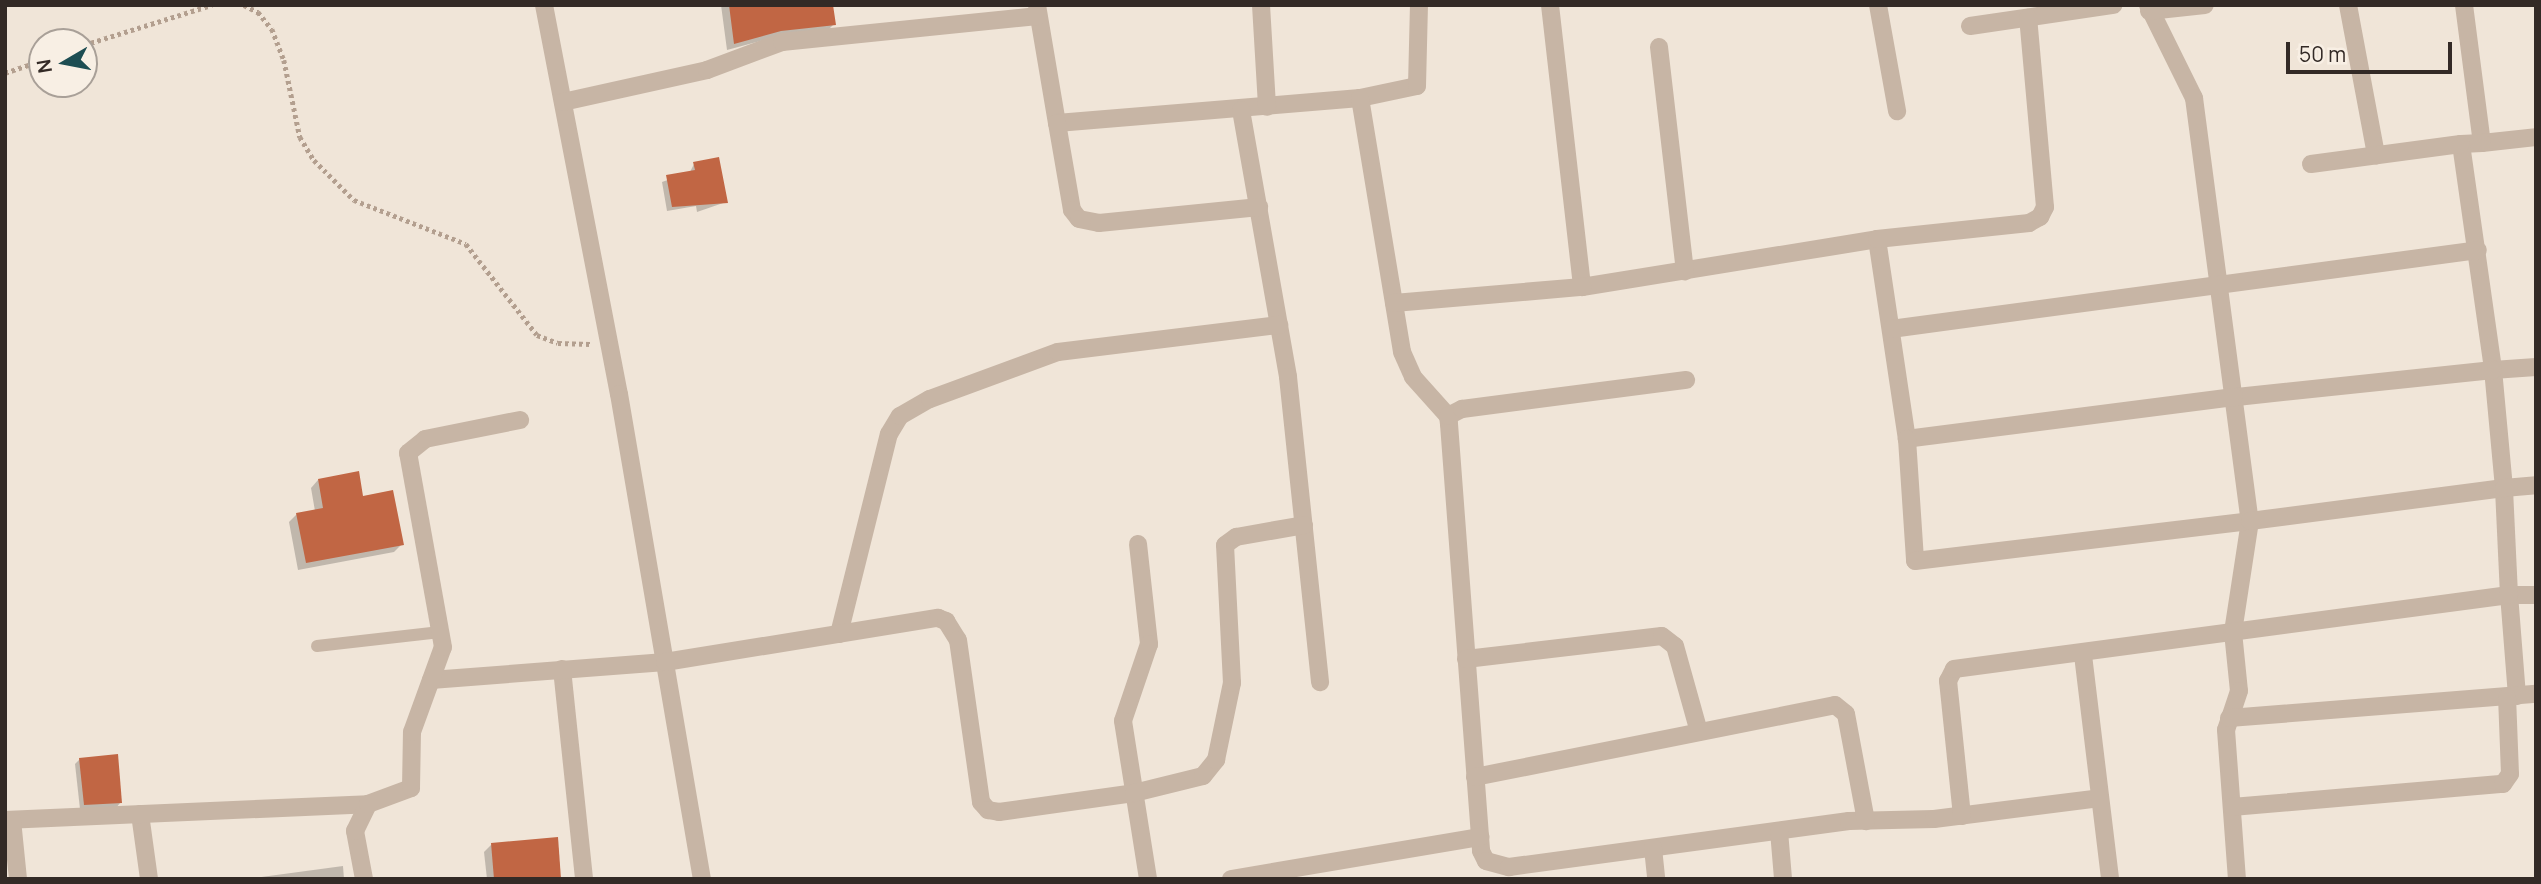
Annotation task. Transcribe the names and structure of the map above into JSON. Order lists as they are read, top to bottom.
{
  "scale_bar": "50 m",
  "north": "left"
}
